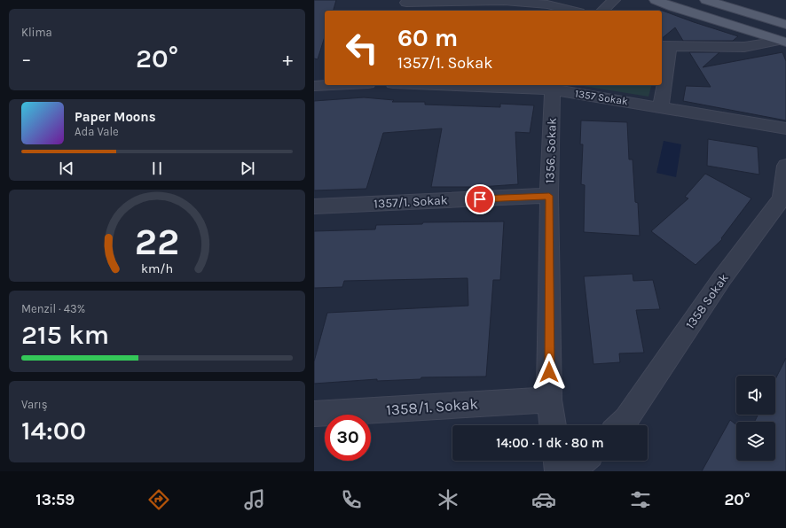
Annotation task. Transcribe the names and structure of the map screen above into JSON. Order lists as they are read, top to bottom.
{
  "streets": {
    "street": [
      "1357 Sokak",
      "1356. Sokak",
      "1357/1. Sokak",
      "1358 Sokak",
      "1358/1. Sokak"
    ]
  },
  "crossings": [
    ["1357 Sokak", "1356. Sokak"],
    ["1356. Sokak", "1357/1. Sokak"],
    ["1356. Sokak", "1358/1. Sokak"]
  ],
  "page": {
    "tile": [
      "Klima",
      ["Menzil · 43%", "215 km"],
      ["Varış", "14:00"]
    ],
    "turn": ["60 m", "1357/1. Sokak"],
    "heat": ["−", "20°", "+"],
    "song": ["Paper Moons", "Ada Vale"],
    "limit": "30",
    "trip": "14:00 · 1 dk · 80 m",
    "tabs": ["13:59", "20°"],
    "gauge": ["22", "km/h"]
  }
}
